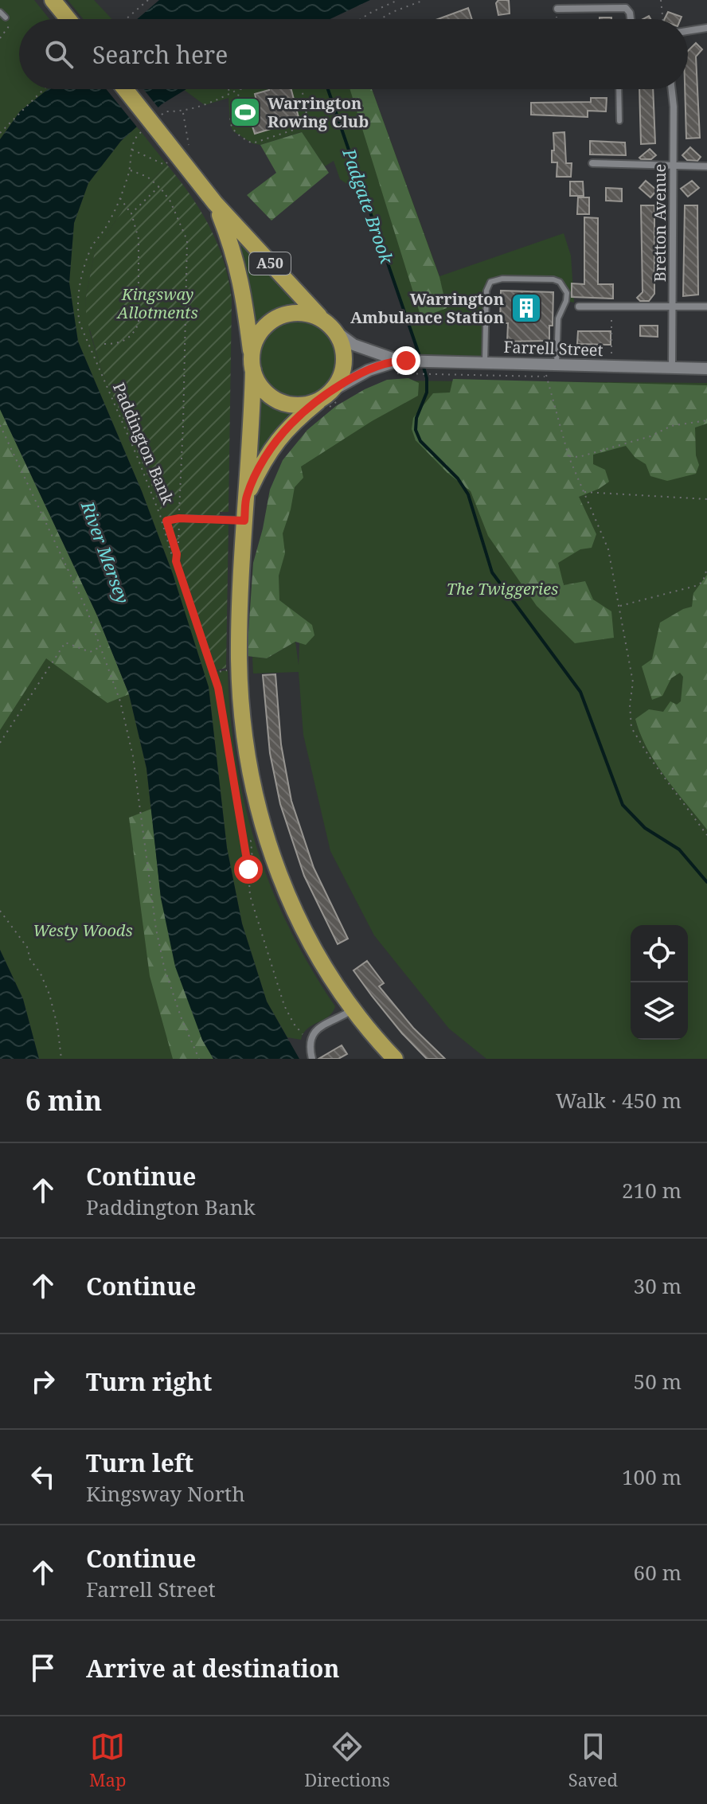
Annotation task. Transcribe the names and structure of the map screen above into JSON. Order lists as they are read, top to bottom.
{
  "streets": {
    "main road": ["A50"],
    "street": ["Bretton Avenue", "Farrell Street"],
    "path": ["Paddington Bank"]
  },
  "crossings": [
    ["Bretton Avenue", "Farrell Street"],
    ["A50", "Farrell Street"]
  ],
  "water": ["Padgate Brook", "River Mersey"],
  "parks": ["Kingsway Allotments", "The Twiggeries", "Westy Woods"],
  "places": {
    "sports": ["Warrington Rowing Club"],
    "building": ["Warrington Ambulance Station"]
  },
  "page": {
    "search": "Search here",
    "heading": ["6 min", "Walk · 450 m"],
    "list": [
      ["Continue", "Paddington Bank", "210 m"],
      ["Continue", "30 m"],
      ["Turn right", "50 m"],
      ["Turn left", "Kingsway North", "100 m"],
      ["Continue", "Farrell Street", "60 m"],
      "Arrive at destination"
    ],
    "nav": ["Map", "Directions", "Saved"]
  }
}
